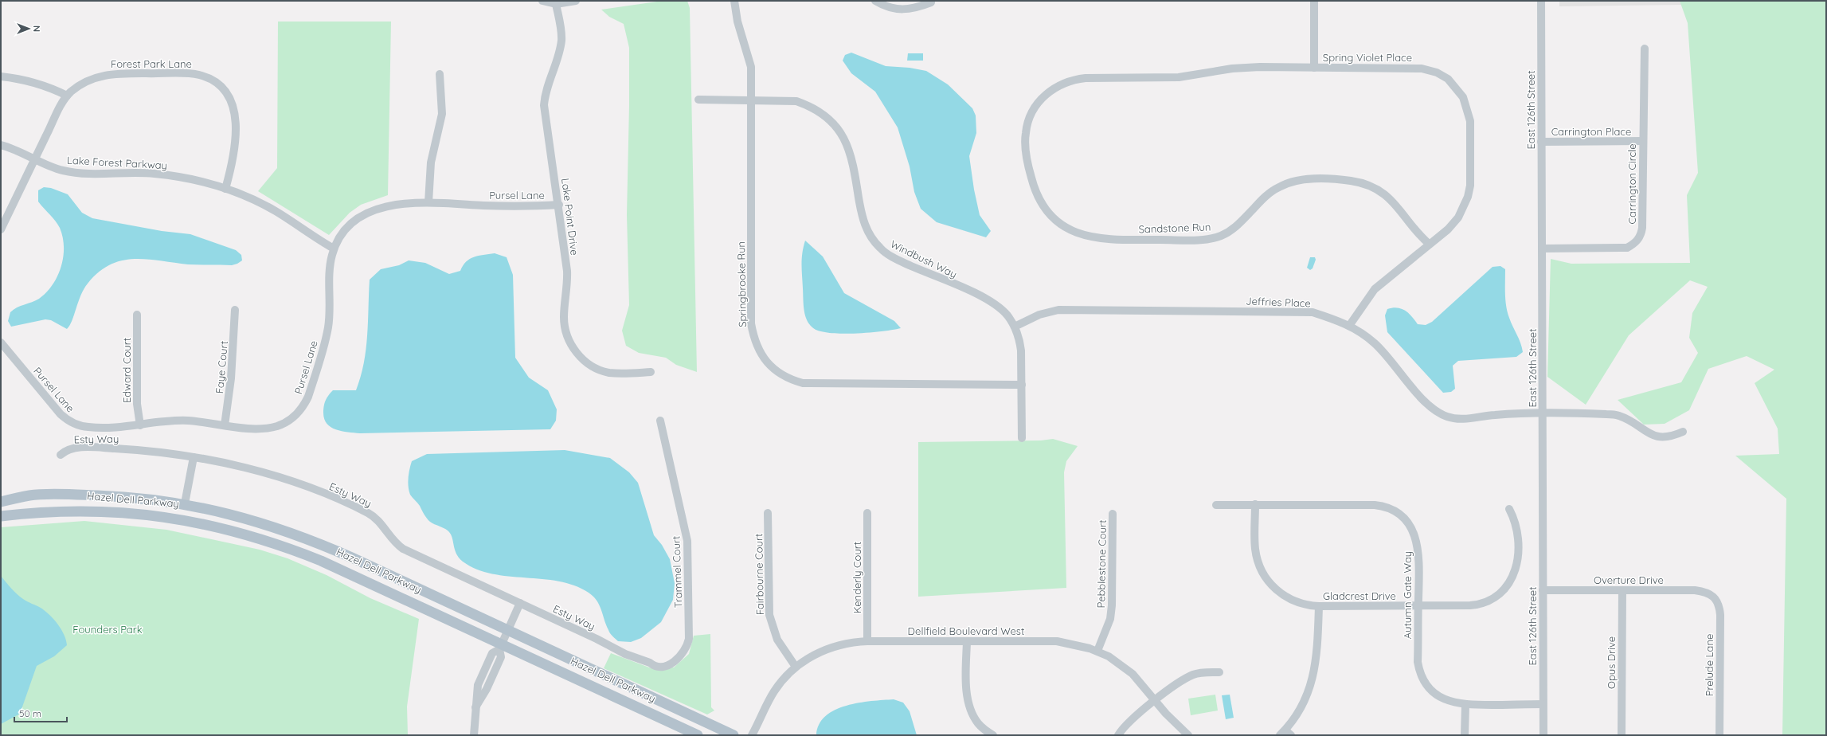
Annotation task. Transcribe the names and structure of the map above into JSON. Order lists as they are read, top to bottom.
{
  "streets": {
    "main road": ["Hazel Dell Parkway"],
    "street": [
      "Spring Violet Place",
      "Forest Park Lane",
      "East 126th Street",
      "Carrington Place",
      "Lake Forest Parkway",
      "Carrington Circle",
      "Pursel Lane",
      "Lake Point Drive",
      "Sandstone Run",
      "Windbush Way",
      "Springbrooke Run",
      "Jeffries Place",
      "Faye Court",
      "Edward Court",
      "Esty Way",
      "Pebblestone Court",
      "Trammel Court",
      "Fairbourne Court",
      "Kenderly Court",
      "Overture Drive",
      "Autumn Gate Way",
      "Gladcrest Drive",
      "Dellfield Boulevard West",
      "Opus Drive",
      "Prelude Lane"
    ]
  },
  "crossings": [
    ["Spring Violet Place", "Sandstone Run"],
    ["Spring Violet Place", "Jeffries Place"],
    ["Forest Park Lane", "Lake Forest Parkway"],
    ["East 126th Street", "Carrington Place"],
    ["East 126th Street", "Carrington Circle"],
    ["East 126th Street", "Jeffries Place"],
    ["East 126th Street", "Overture Drive"],
    ["East 126th Street", "Autumn Gate Way"],
    ["Carrington Place", "Carrington Circle"],
    ["Lake Forest Parkway", "Pursel Lane"],
    ["Pursel Lane", "Lake Point Drive"],
    ["Pursel Lane", "Faye Court"],
    ["Pursel Lane", "Edward Court"],
    ["Windbush Way", "Springbrooke Run"],
    ["Windbush Way", "Jeffries Place"],
    ["Esty Way", "Trammel Court"],
    ["Pebblestone Court", "Dellfield Boulevard West"],
    ["Fairbourne Court", "Dellfield Boulevard West"],
    ["Kenderly Court", "Dellfield Boulevard West"],
    ["Overture Drive", "Opus Drive"],
    ["Overture Drive", "Prelude Lane"],
    ["Autumn Gate Way", "Gladcrest Drive"]
  ],
  "parks": ["Founders Park"],
  "scale_bar": "50 m",
  "north": "right"
}
